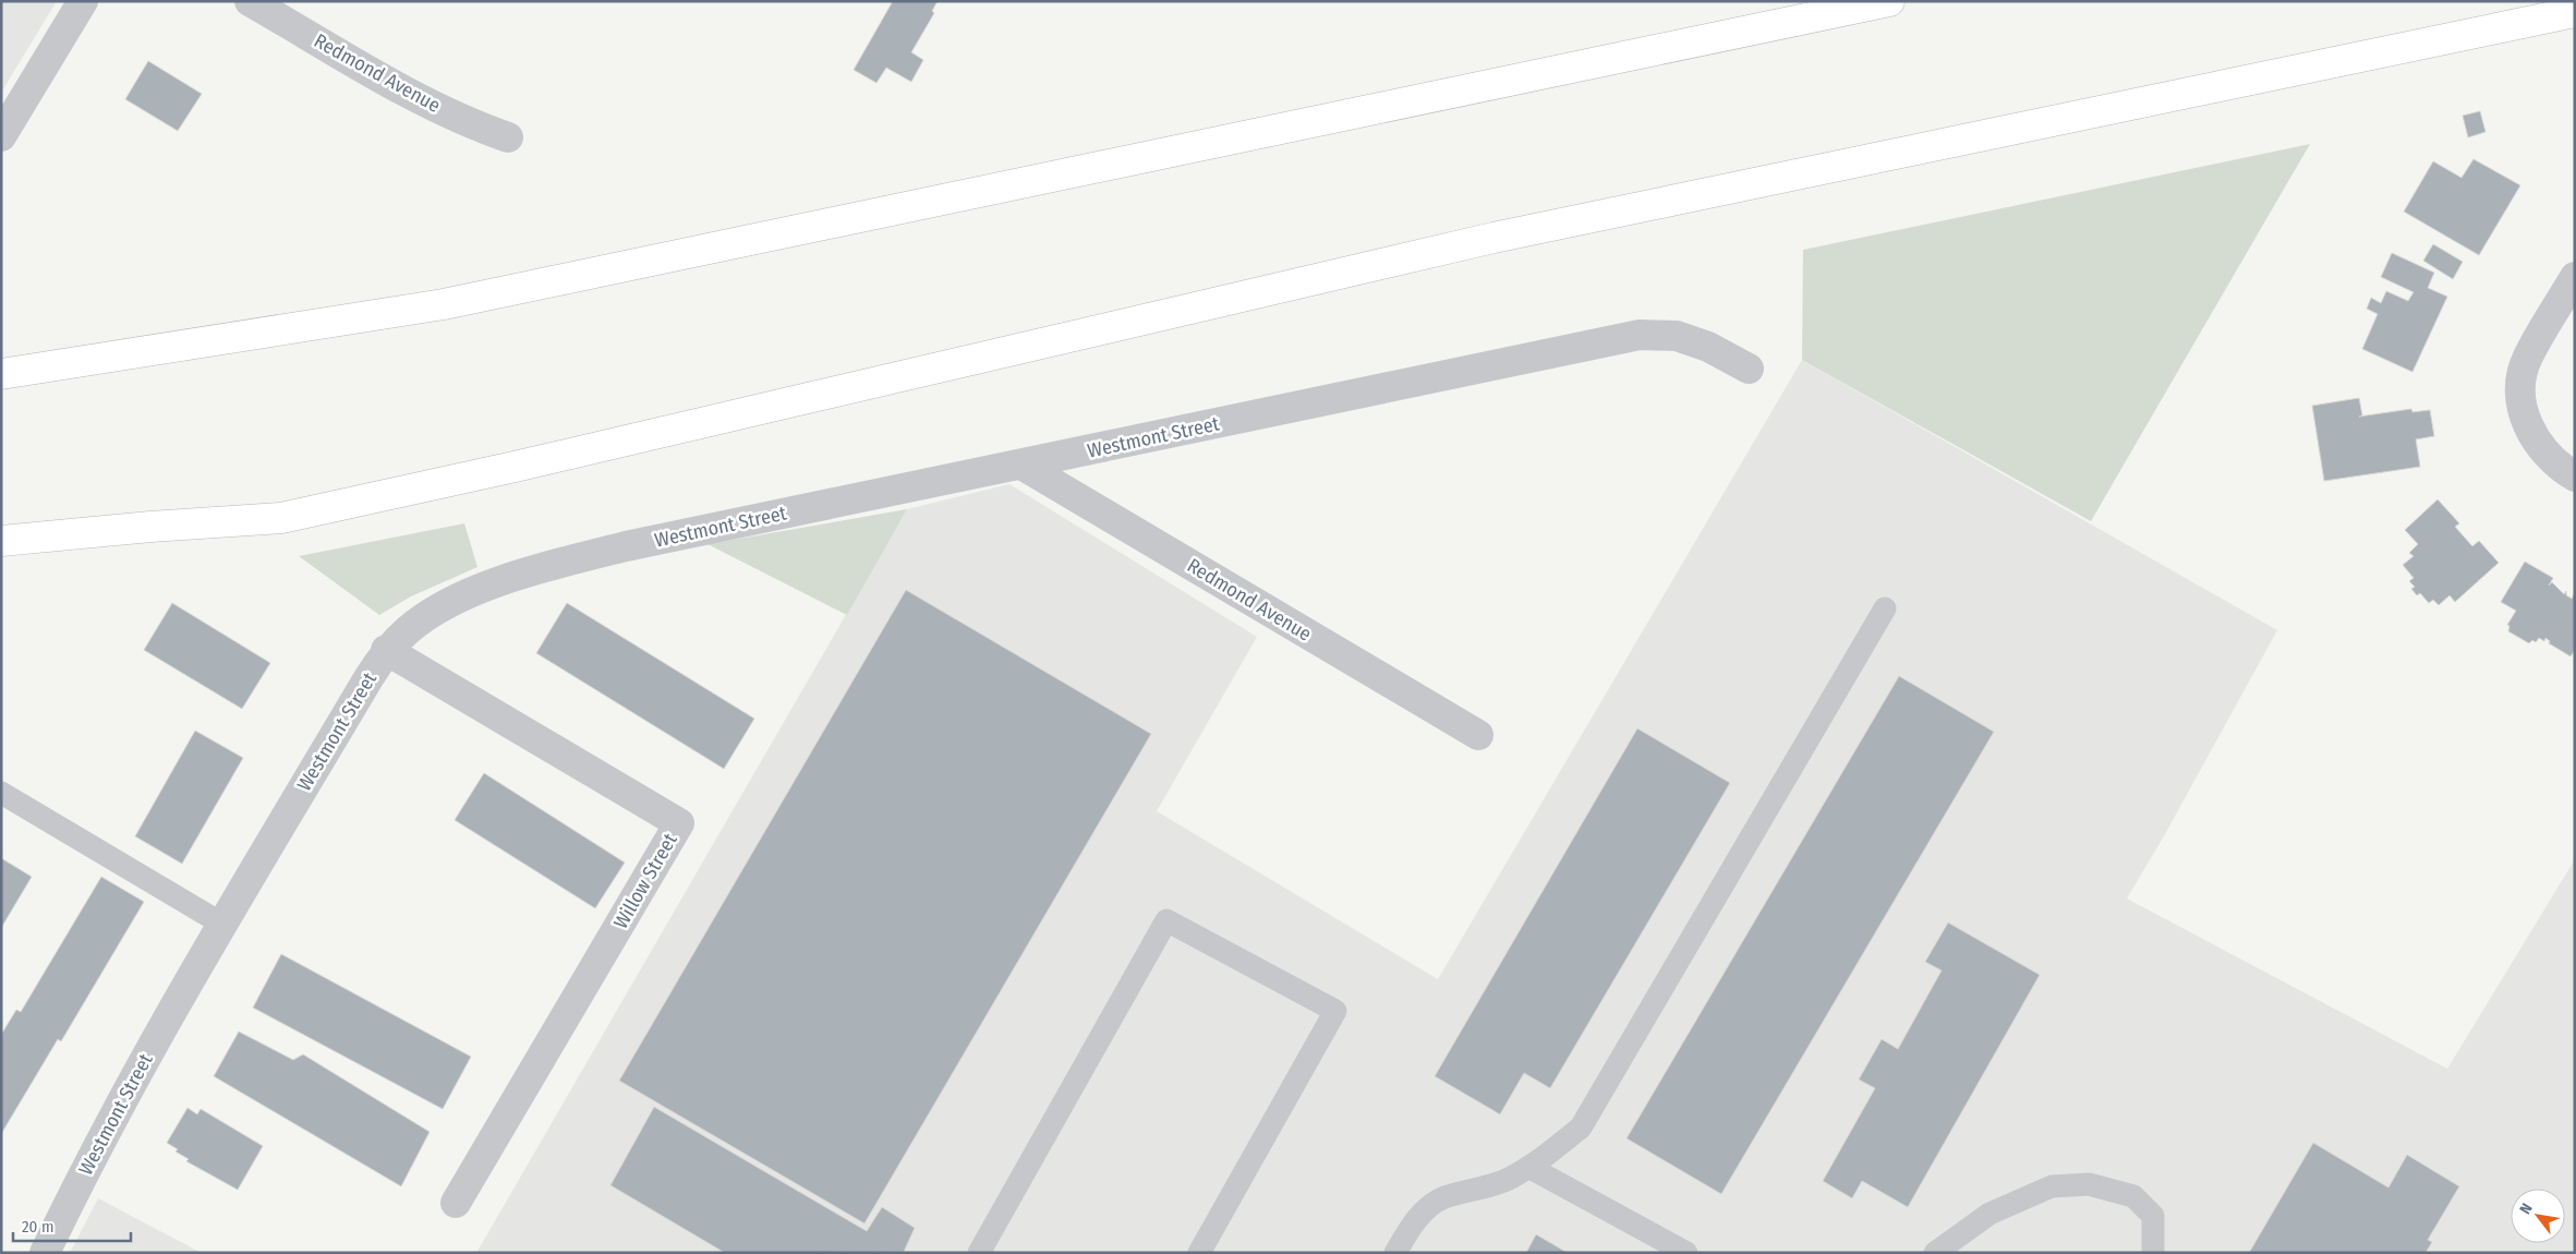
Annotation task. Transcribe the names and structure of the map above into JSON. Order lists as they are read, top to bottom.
{
  "streets": {
    "street": ["Redmond Avenue", "Westmont Street", "Willow Street"]
  },
  "crossings": [
    ["Redmond Avenue", "Westmont Street"],
    ["Westmont Street", "Willow Street"]
  ],
  "scale_bar": "20 m",
  "north": "top left"
}
